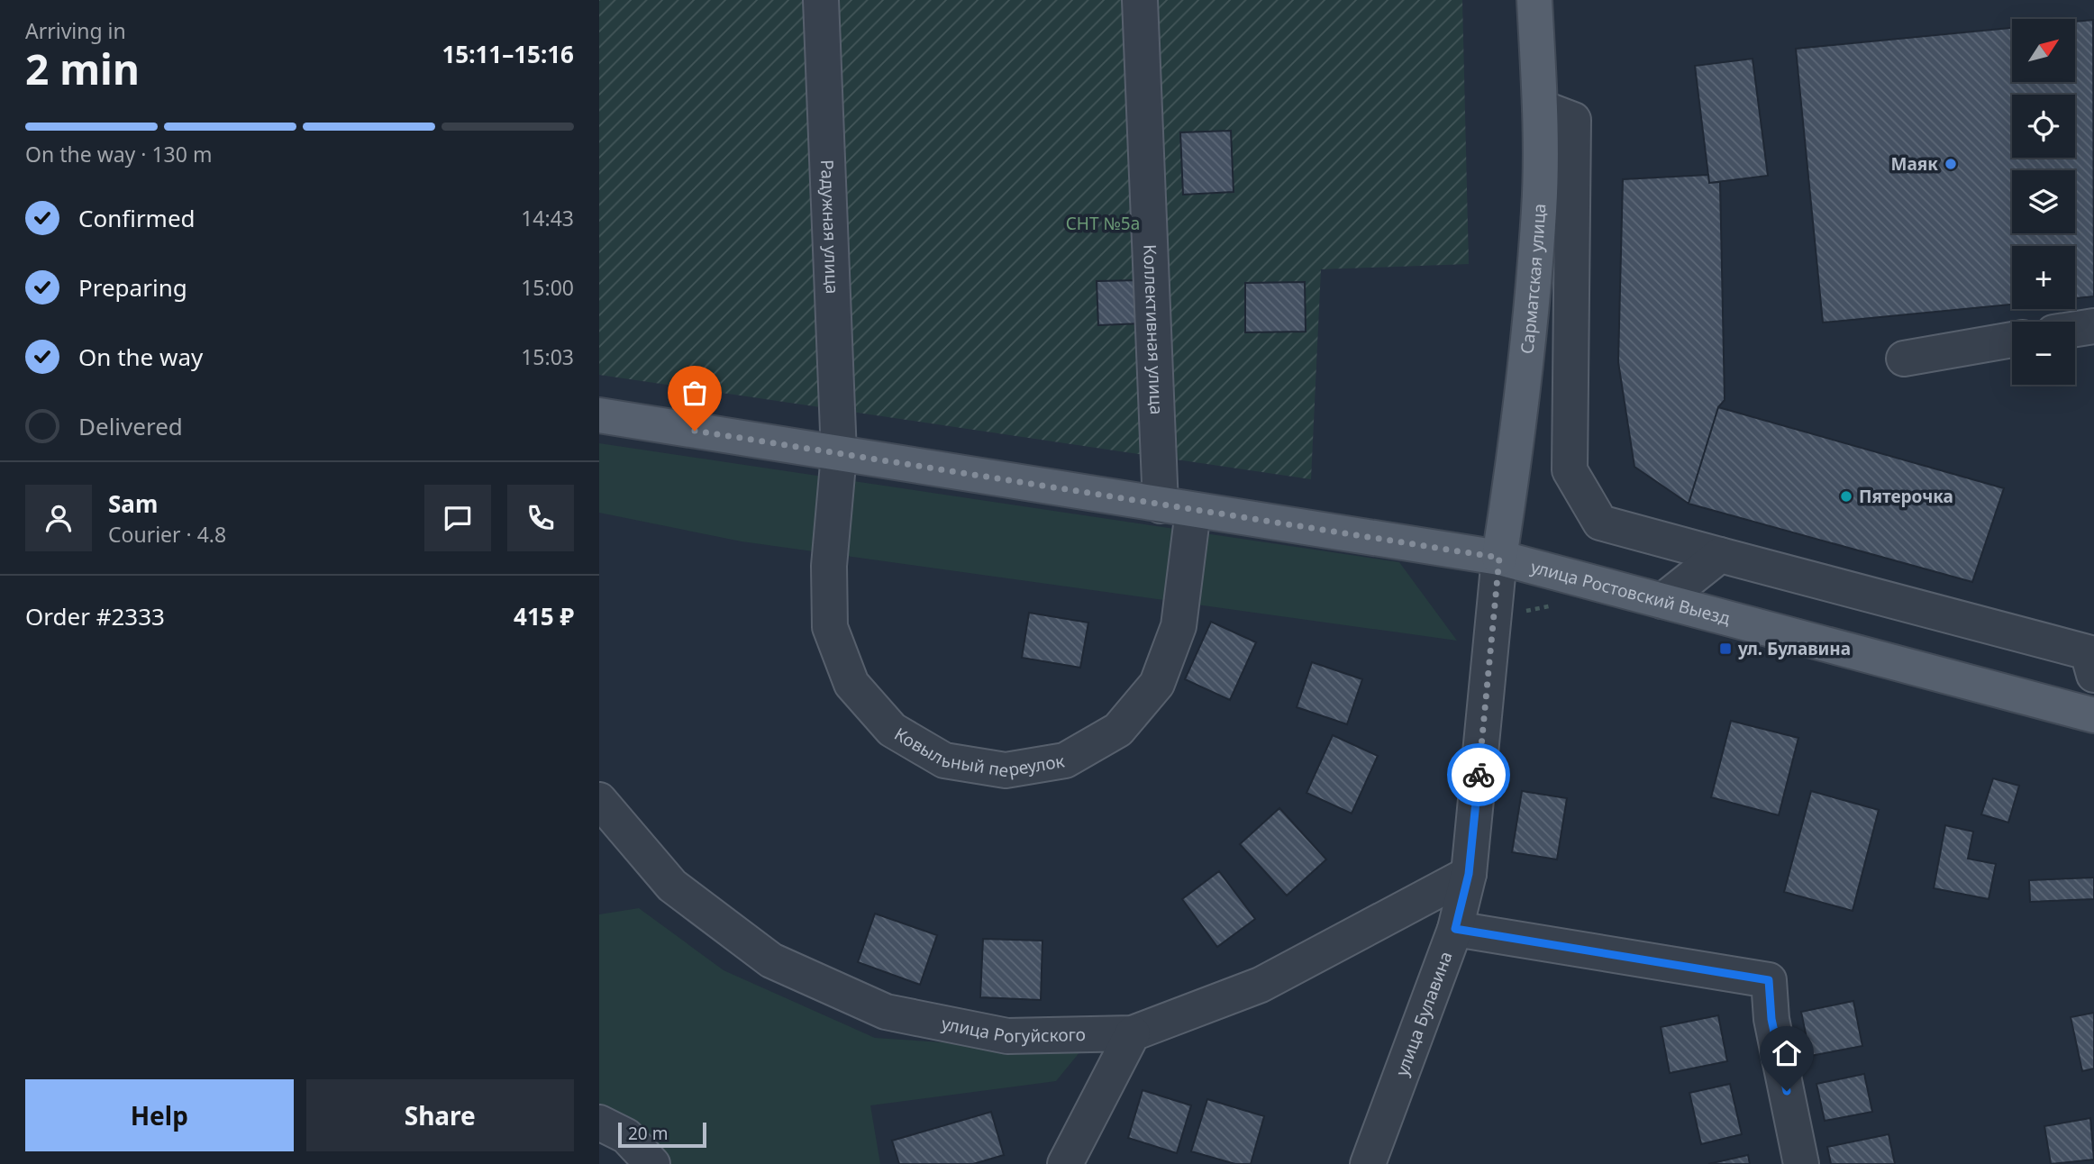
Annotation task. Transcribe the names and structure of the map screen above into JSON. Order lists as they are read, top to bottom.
{
  "streets": {
    "main road": ["Сарматская улица", "улица Ростовский Выезд"],
    "street": [
      "Радужная улица",
      "Коллективная улица",
      "Ковыльный переулок",
      "улица Булавина",
      "улица Рогуйского"
    ]
  },
  "crossings": [
    ["Радужная улица", "улица Ростовский Выезд"],
    ["Радужная улица", "Ковыльный переулок"],
    ["Сарматская улица", "улица Ростовский Выезд"],
    ["Сарматская улица", "улица Булавина"],
    ["Коллективная улица", "улица Ростовский Выезд"],
    ["Коллективная улица", "Ковыльный переулок"],
    ["улица Ростовский Выезд", "Ковыльный переулок"],
    ["улица Ростовский Выезд", "улица Булавина"],
    ["улица Булавина", "улица Рогуйского"]
  ],
  "parks": ["СНТ №5а"],
  "places": {
    "other": ["Маяк", "Пятерочка"],
    "transit": ["ул. Булавина"]
  },
  "scale_bar": "20 m",
  "north": "top right",
  "page": {
    "heading": ["2 min", "Arriving in", "15:11–15:16"],
    "panel": [
      "Sam",
      "Courier · 4.8",
      "Order #2333",
      "415 ₽"
    ],
    "map_buttons": ["+", "−"],
    "bar": "On the way · 130 m",
    "list": [
      ["Confirmed", "14:43"],
      ["Preparing", "15:00"],
      ["On the way", "15:03"],
      "Delivered"
    ],
    "buttons": ["Help", "Share"],
    "scale": "20 m"
  }
}
